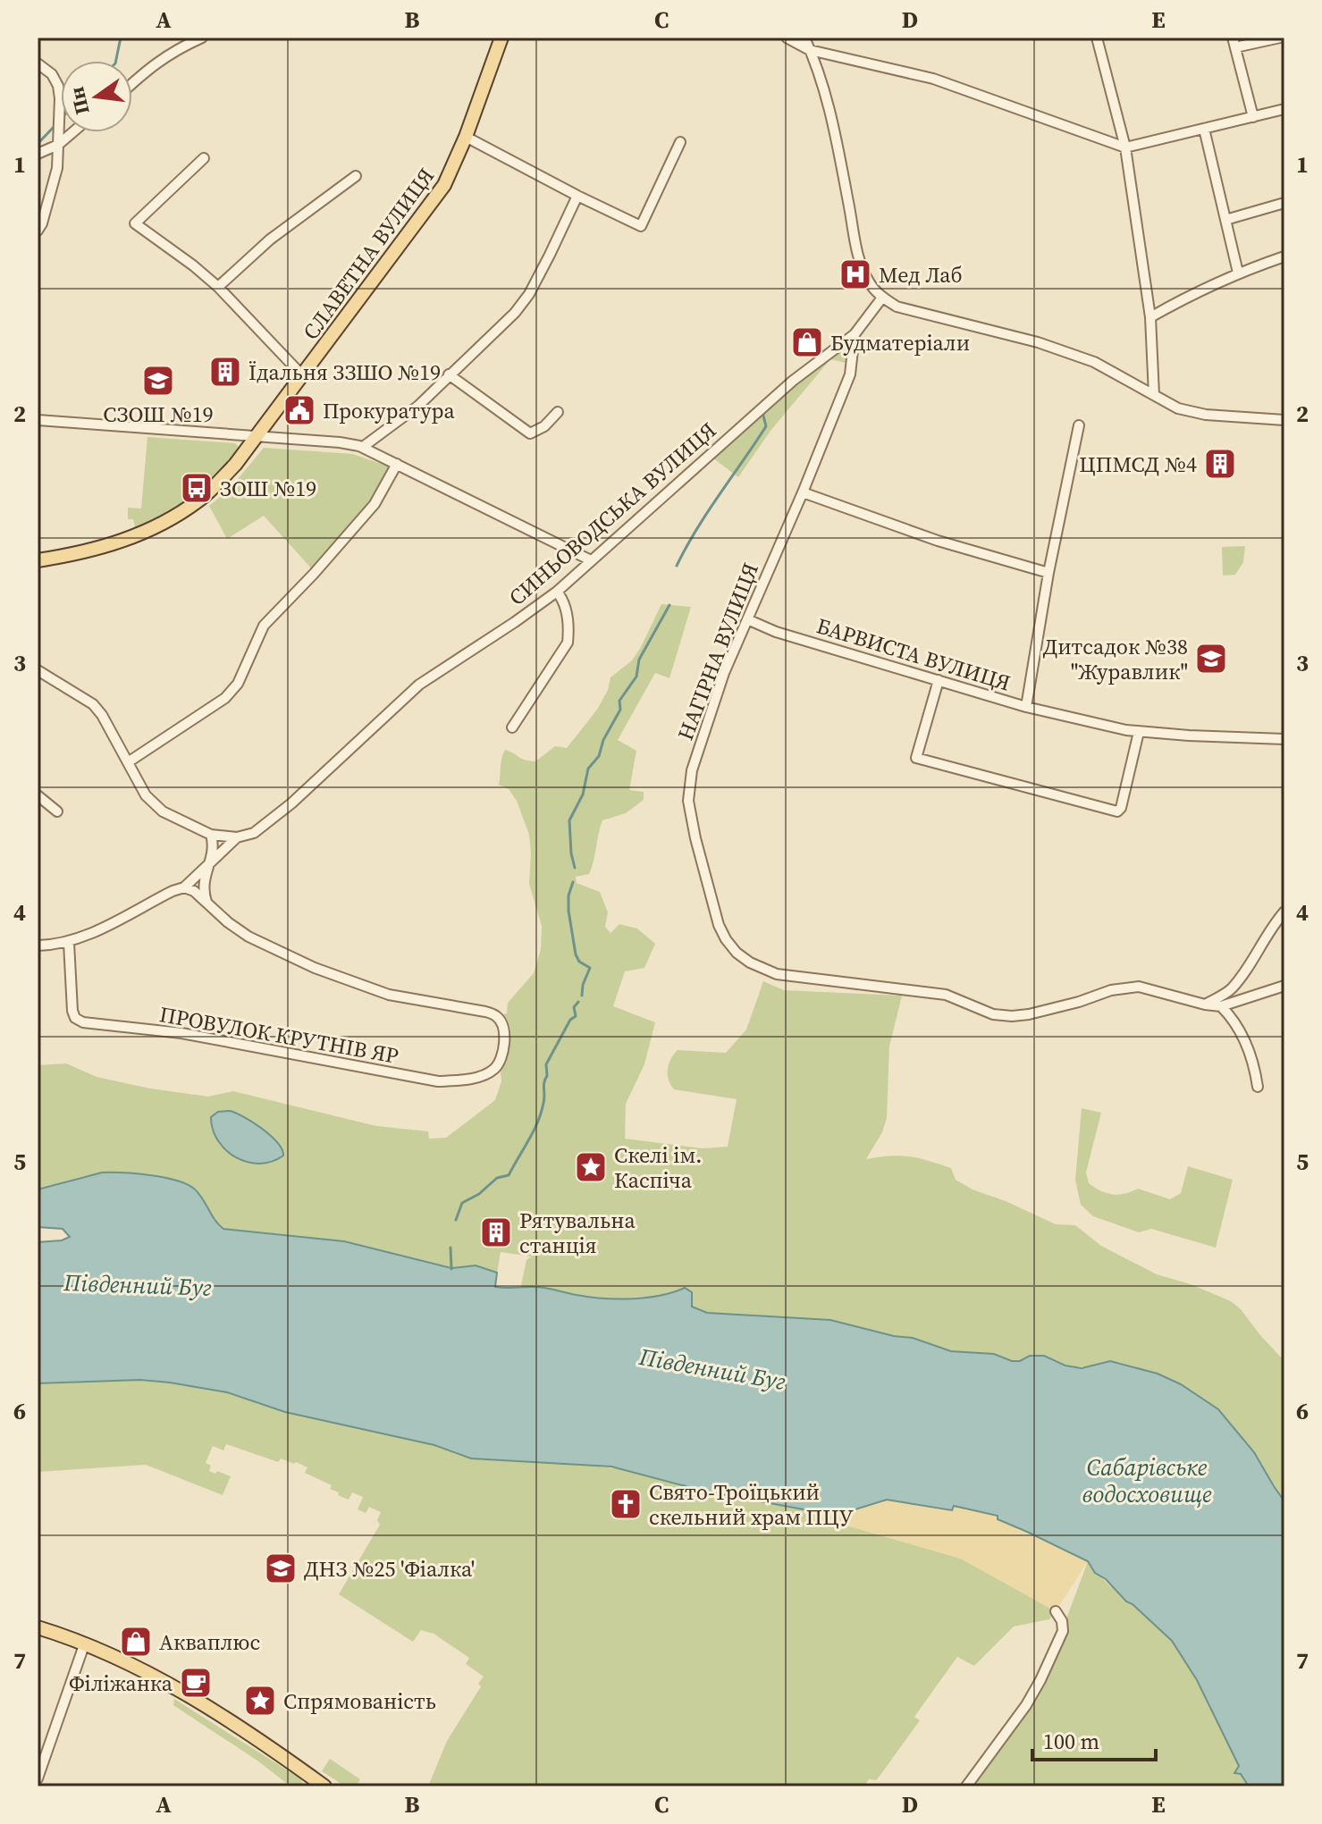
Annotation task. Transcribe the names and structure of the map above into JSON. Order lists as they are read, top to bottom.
{
  "streets": {
    "main road": ["СЛАВЕТНА ВУЛИЦЯ"],
    "street": [
      "СИНЬОВОДСЬКА ВУЛИЦЯ",
      "НАГІРНА ВУЛИЦЯ",
      "БАРВИСТА ВУЛИЦЯ",
      "ПРОВУЛОК КРУТНІВ ЯР"
    ]
  },
  "crossings": [
    ["СИНЬОВОДСЬКА ВУЛИЦЯ", "НАГІРНА ВУЛИЦЯ"],
    ["НАГІРНА ВУЛИЦЯ", "БАРВИСТА ВУЛИЦЯ"]
  ],
  "water": ["Південний Буг", "Сабарівське водосховище"],
  "places": {
    "hospital": ["Мед Лаб"],
    "shop": ["Будматеріали", "Акваплюс"],
    "building": ["Їдальня ЗЗШО №19", "ЦПМСД №4", "Рятувальна станція"],
    "school or university": ["СЗОШ №19", "Дитсадок №38 \"Журавлик\"", "ДНЗ №25 'Фіалка'"],
    "public building": ["Прокуратура"],
    "bus stop": ["ЗОШ №19"],
    "place": ["Скелі ім. Каспіча", "Спрямованість"],
    "church": ["Свято-Троїцький скельний храм ПЦУ"],
    "cafe": ["Філіжанка"]
  },
  "scale_bar": "100 m",
  "north": "left",
  "grid": {
    "columns": [
      "A",
      "B",
      "C",
      "D",
      "E"
    ],
    "rows": [
      "1",
      "2",
      "3",
      "4",
      "5",
      "6",
      "7"
    ]
  }
}
